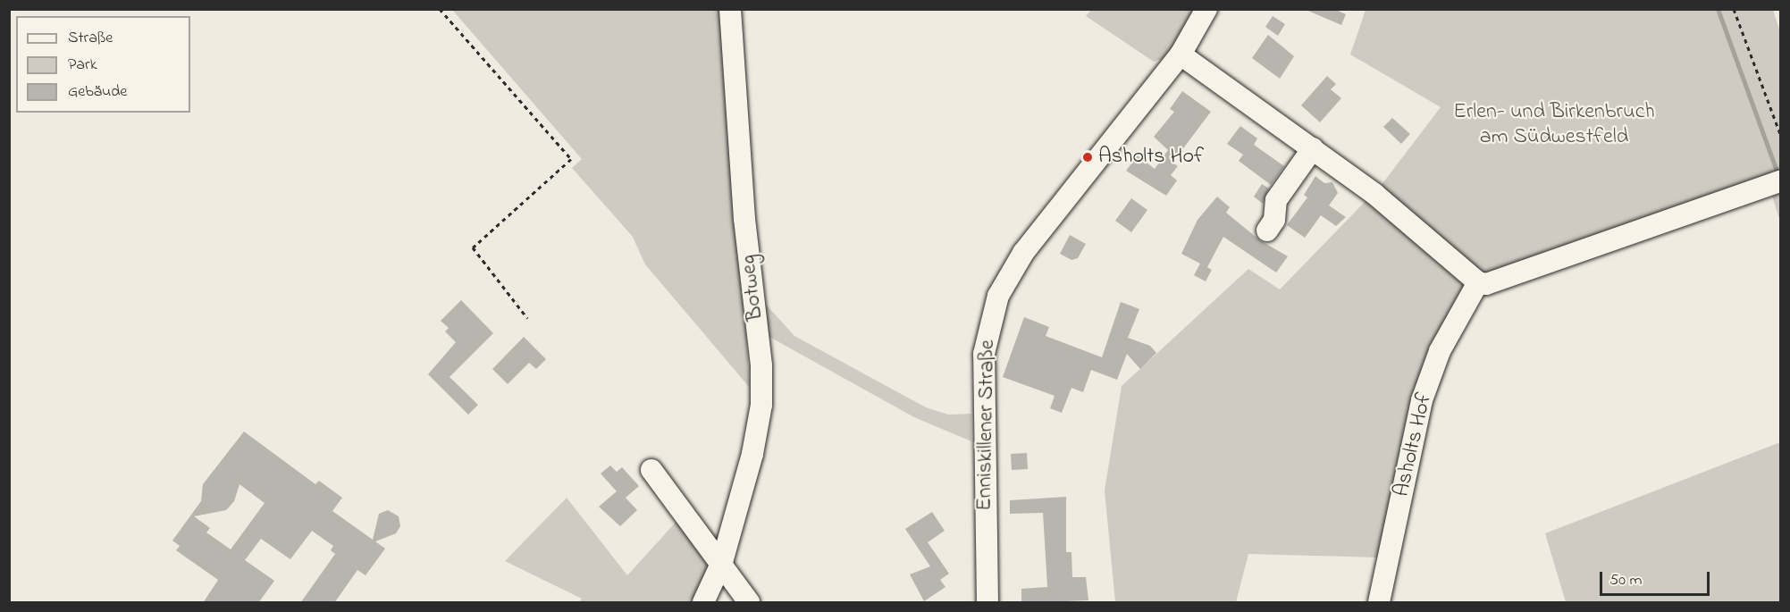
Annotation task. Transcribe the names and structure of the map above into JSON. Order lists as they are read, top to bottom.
{
  "streets": {
    "street": ["Botweg", "Enniskillener Straße", "Asholts Hof"]
  },
  "parks": ["Erlen- und Birkenbruch am Südwestfeld"],
  "places": ["Asholts Hof"],
  "legend": ["Straße", "Park", "Gebäude"],
  "scale_bar": "50 m"
}
